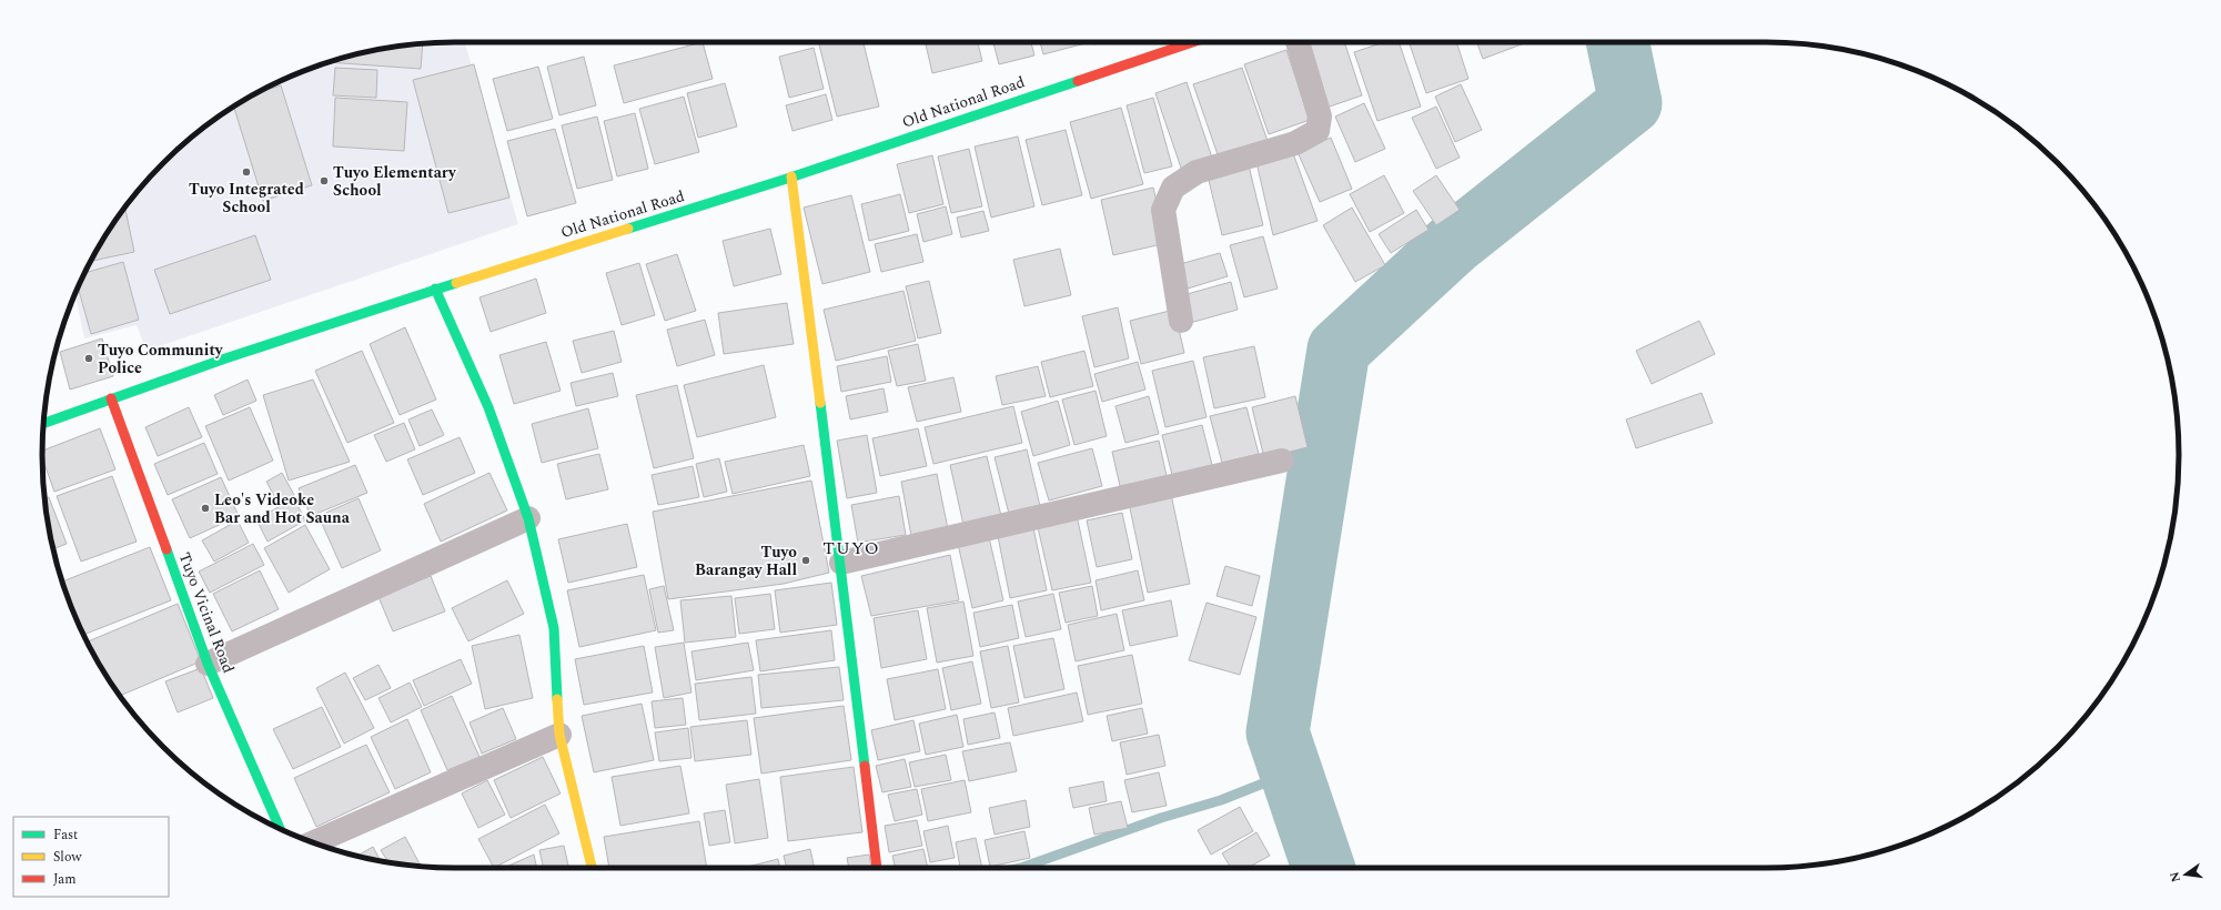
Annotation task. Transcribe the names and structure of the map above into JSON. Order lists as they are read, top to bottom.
{
  "streets": {
    "street": ["Old National Road", "Tuyo Vicinal Road"]
  },
  "crossings": [
    ["Old National Road", "Tuyo Vicinal Road"]
  ],
  "districts": ["TUYO"],
  "places": [
    "Tuyo Integrated School",
    "Tuyo Elementary School",
    "Tuyo Community Police",
    "Leo's Videoke Bar and Hot Sauna",
    "Tuyo Barangay Hall"
  ],
  "legend": ["Fast", "Slow", "Jam"],
  "north": "left"
}
